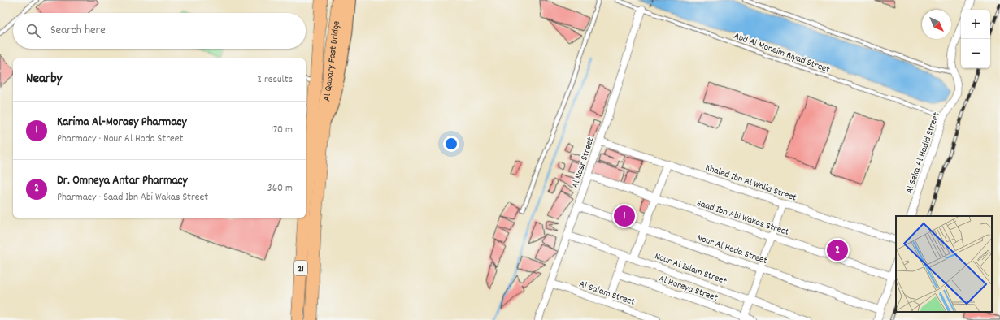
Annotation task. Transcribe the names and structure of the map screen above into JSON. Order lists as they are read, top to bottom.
{
  "streets": {
    "highway": ["Al Qabary Fast Bridge", "21"],
    "street": [
      "Al Seka Al Hadid Street",
      "Al Nasr Street",
      "Khaled Ibn Al Walid Street",
      "Saad Ibn Abi Wakas Street",
      "Nour Al Hoda Street",
      "Nour Al Islam Street",
      "Al Horeya Street",
      "Al Salam Street"
    ],
    "lane": ["Abd Al Moneim Riyad Street"]
  },
  "crossings": [
    ["Abd Al Moneim Riyad Street", "Al Seka Al Hadid Street"],
    ["Abd Al Moneim Riyad Street", "Al Nasr Street"],
    ["Al Qabary Fast Bridge", "21"],
    ["Al Nasr Street", "Khaled Ibn Al Walid Street"],
    ["Al Nasr Street", "Saad Ibn Abi Wakas Street"],
    ["Al Nasr Street", "Nour Al Hoda Street"],
    ["Al Nasr Street", "Nour Al Islam Street"],
    ["Al Nasr Street", "Al Salam Street"]
  ],
  "north": "bottom right",
  "page": {
    "map_buttons": ["+", "−"],
    "search": "Search here",
    "heading": ["Nearby", "2 results"],
    "list": [
      {
        "mark": "1",
        "name": "Karima Al-Morasy Pharmacy",
        "note": "Pharmacy · Nour Al Hoda Street",
        "value": "170 m"
      },
      {
        "mark": "2",
        "name": "Dr. Omneya Antar Pharmacy",
        "note": "Pharmacy · Saad Ibn Abi Wakas Street",
        "value": "360 m"
      }
    ],
    "pins": ["1", "2"]
  }
}
